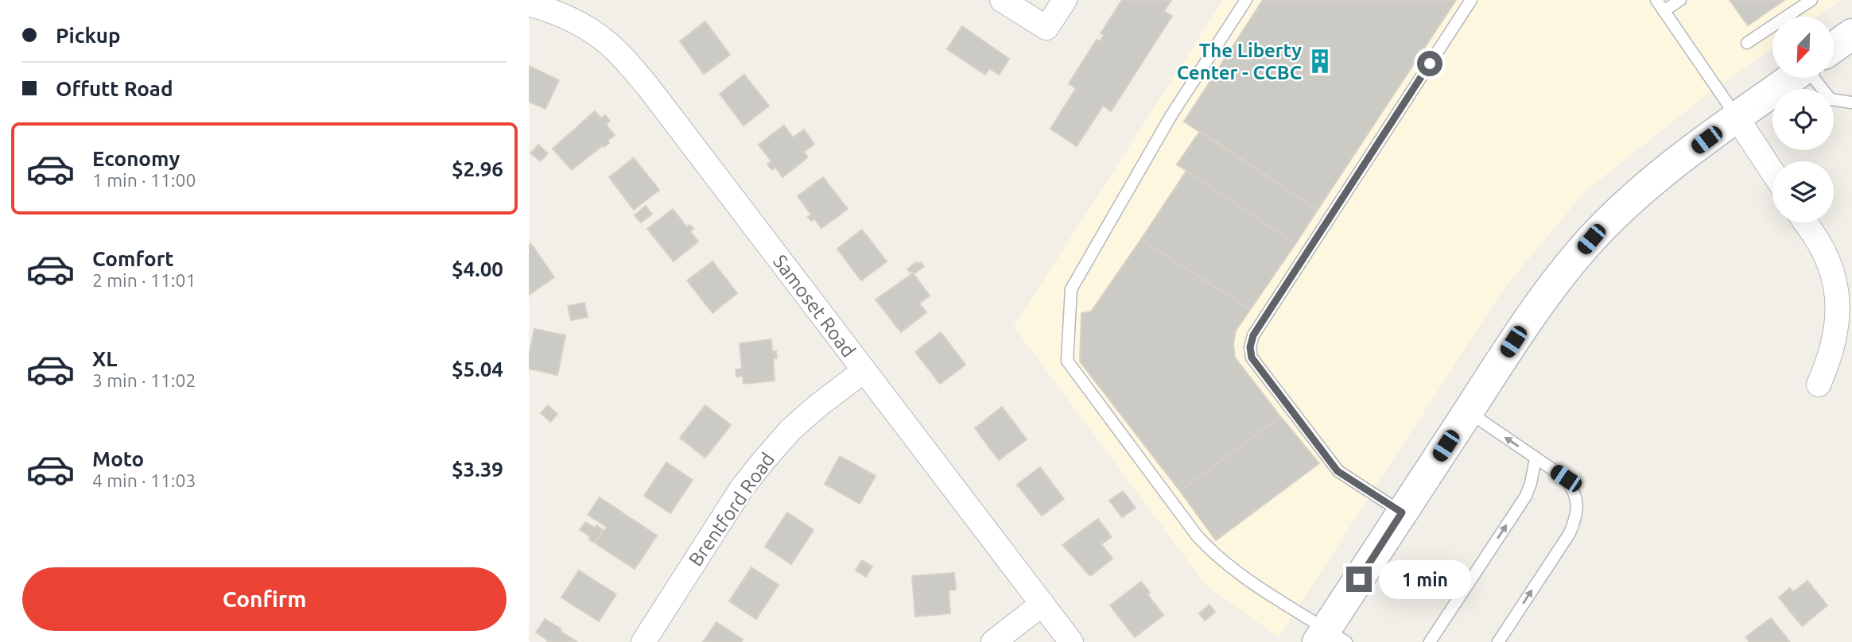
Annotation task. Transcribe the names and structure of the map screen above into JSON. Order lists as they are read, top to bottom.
{
  "streets": {
    "street": ["Samoset Road", "Brentford Road"]
  },
  "crossings": [
    ["Samoset Road", "Brentford Road"]
  ],
  "places": {
    "building": ["The Liberty Center - CCBC"]
  },
  "north": "bottom left",
  "page": {
    "banner": ["Pickup", "Offutt Road"],
    "list": [
      {
        "name": "Economy",
        "note": "1 min · 11:00",
        "value": "$2.96"
      },
      {
        "name": "Comfort",
        "note": "2 min · 11:01",
        "value": "$4.00"
      },
      {
        "name": "XL",
        "note": "3 min · 11:02",
        "value": "$5.04"
      },
      {
        "name": "Moto",
        "note": "4 min · 11:03",
        "value": "$3.39"
      }
    ],
    "buttons": "Confirm",
    "bubble": "1 min"
  }
}
